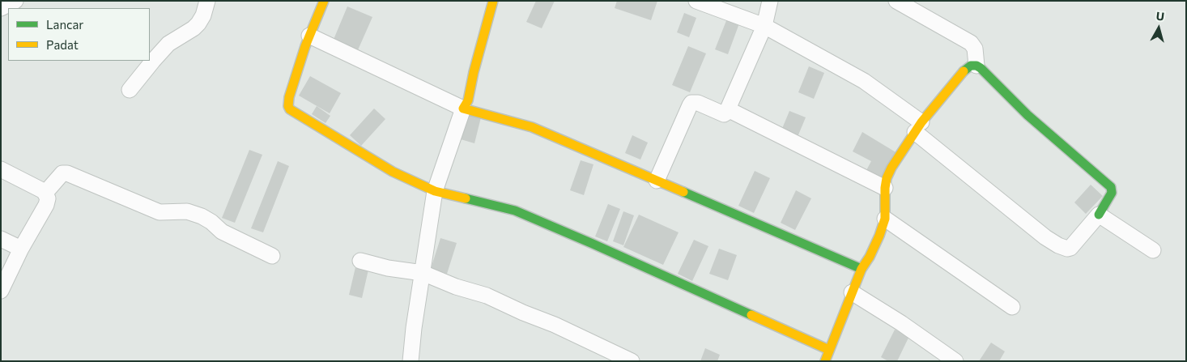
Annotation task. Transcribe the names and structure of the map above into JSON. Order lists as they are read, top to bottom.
{
  "legend": ["Lancar", "Padat"],
  "north": "top"
}
